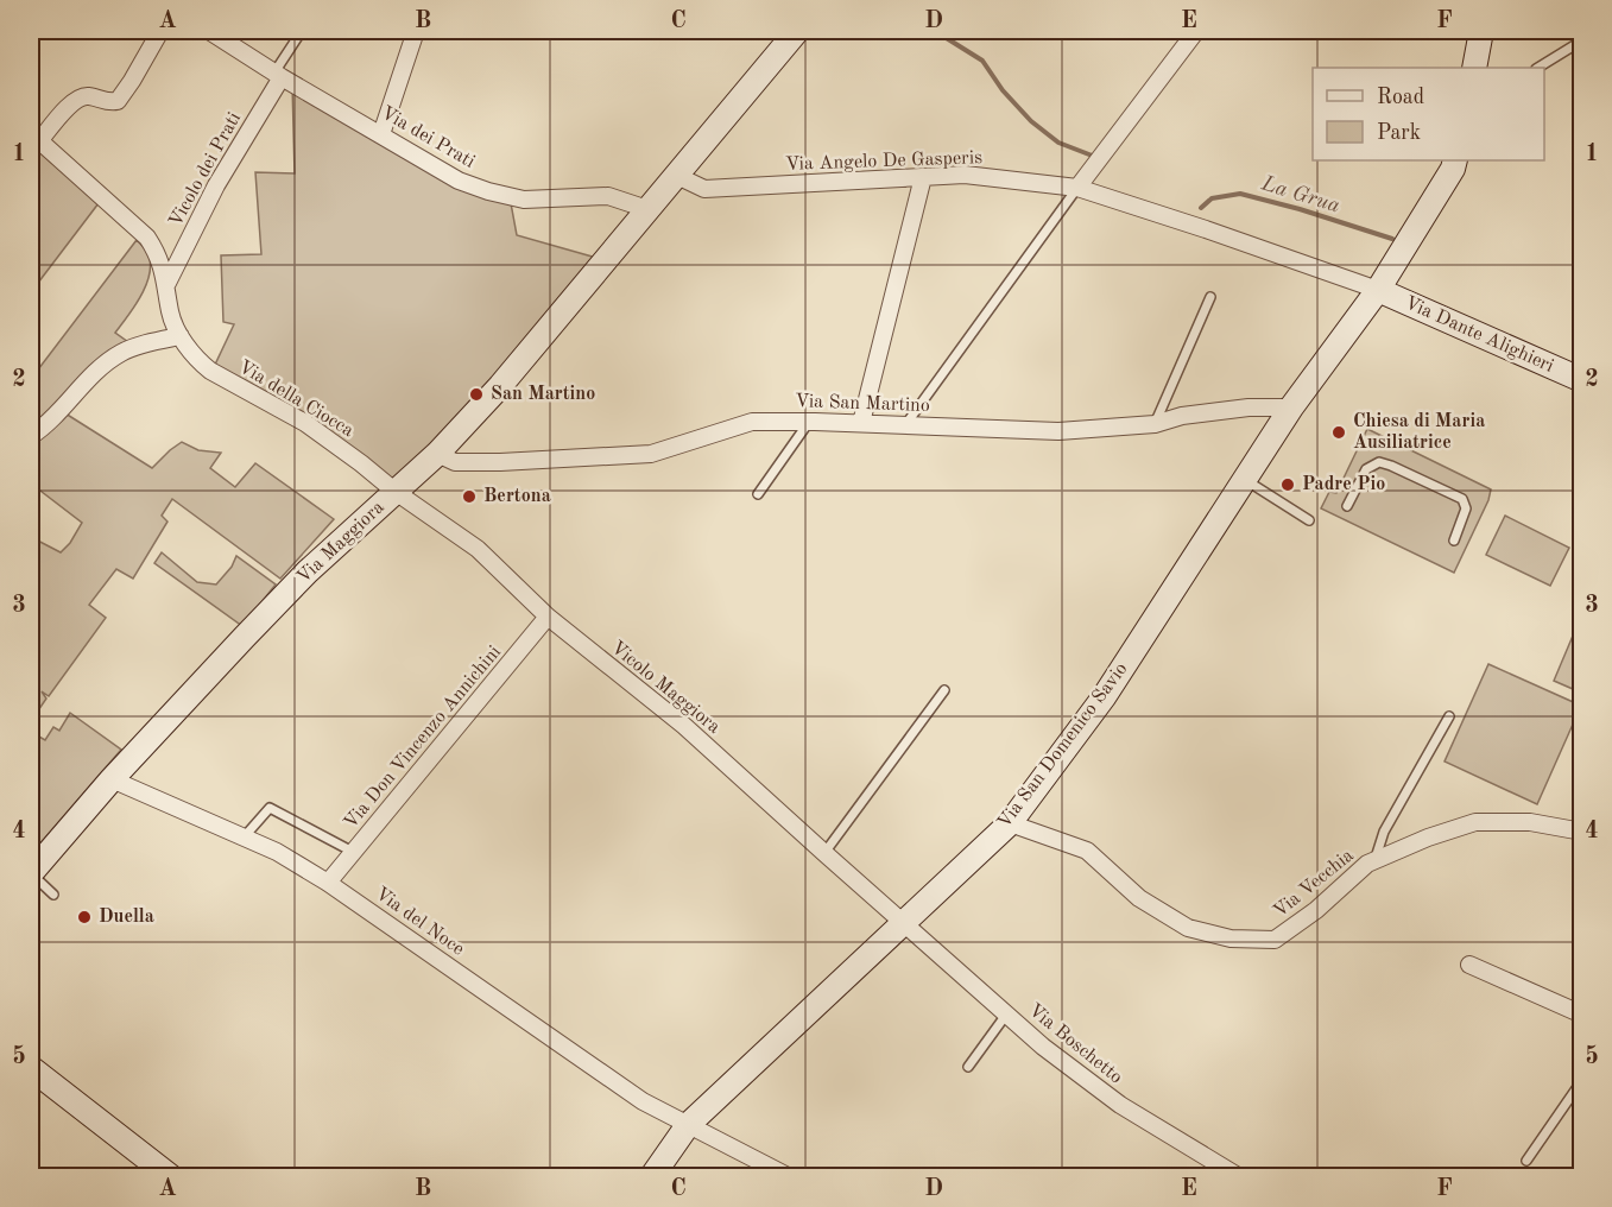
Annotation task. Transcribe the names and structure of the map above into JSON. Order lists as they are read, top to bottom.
{
  "streets": {
    "street": [
      "Via dei Prati",
      "Via Angelo De Gasperis",
      "Vicolo dei Prati",
      "Via Dante Alighieri",
      "Via della Ciocca",
      "Via San Martino",
      "Via Maggiora",
      "Vicolo Maggiora",
      "Via Don Vincenzo Annichini",
      "Via San Domenico Savio",
      "Via Vecchia",
      "Via del Noce",
      "Via Boschetto"
    ]
  },
  "crossings": [
    ["Via dei Prati", "Vicolo dei Prati"],
    ["Via dei Prati", "Via Maggiora"],
    ["Via Angelo De Gasperis", "Via Dante Alighieri"],
    ["Via Angelo De Gasperis", "Via Maggiora"],
    ["Via Angelo De Gasperis", "Via San Domenico Savio"],
    ["Vicolo dei Prati", "Via della Ciocca"],
    ["Via Dante Alighieri", "Via San Domenico Savio"],
    ["Via della Ciocca", "Via Maggiora"],
    ["Via della Ciocca", "Vicolo Maggiora"],
    ["Via San Martino", "Via Maggiora"],
    ["Via San Martino", "Via San Domenico Savio"],
    ["Via Maggiora", "Vicolo Maggiora"],
    ["Via Maggiora", "Via del Noce"],
    ["Vicolo Maggiora", "Via Don Vincenzo Annichini"],
    ["Vicolo Maggiora", "Via San Domenico Savio"],
    ["Vicolo Maggiora", "Via Boschetto"],
    ["Via Don Vincenzo Annichini", "Via del Noce"],
    ["Via San Domenico Savio", "Via Vecchia"],
    ["Via San Domenico Savio", "Via del Noce"],
    ["Via San Domenico Savio", "Via Boschetto"]
  ],
  "water": ["La Grua"],
  "places": [
    "San Martino",
    "Chiesa di Maria Ausiliatrice",
    "Padre Pio",
    "Bertona",
    "Duella"
  ],
  "legend": ["Road", "Park"],
  "grid": {
    "columns": [
      "A",
      "B",
      "C",
      "D",
      "E",
      "F"
    ],
    "rows": [
      "1",
      "2",
      "3",
      "4",
      "5"
    ]
  }
}
